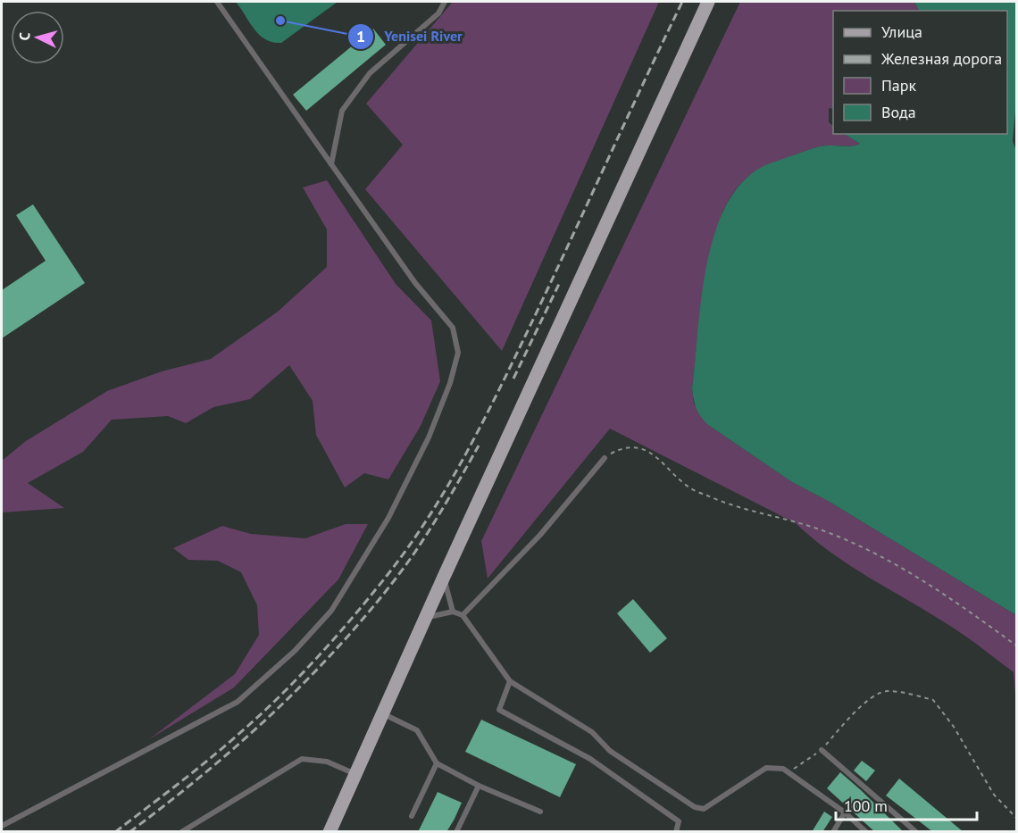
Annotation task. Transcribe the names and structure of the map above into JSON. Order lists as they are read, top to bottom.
{
  "places": ["Yenisei River"],
  "legend": [
    "Улица",
    "Железная дорога",
    "Парк",
    "Вода"
  ],
  "scale_bar": "100 m",
  "north": "left"
}
